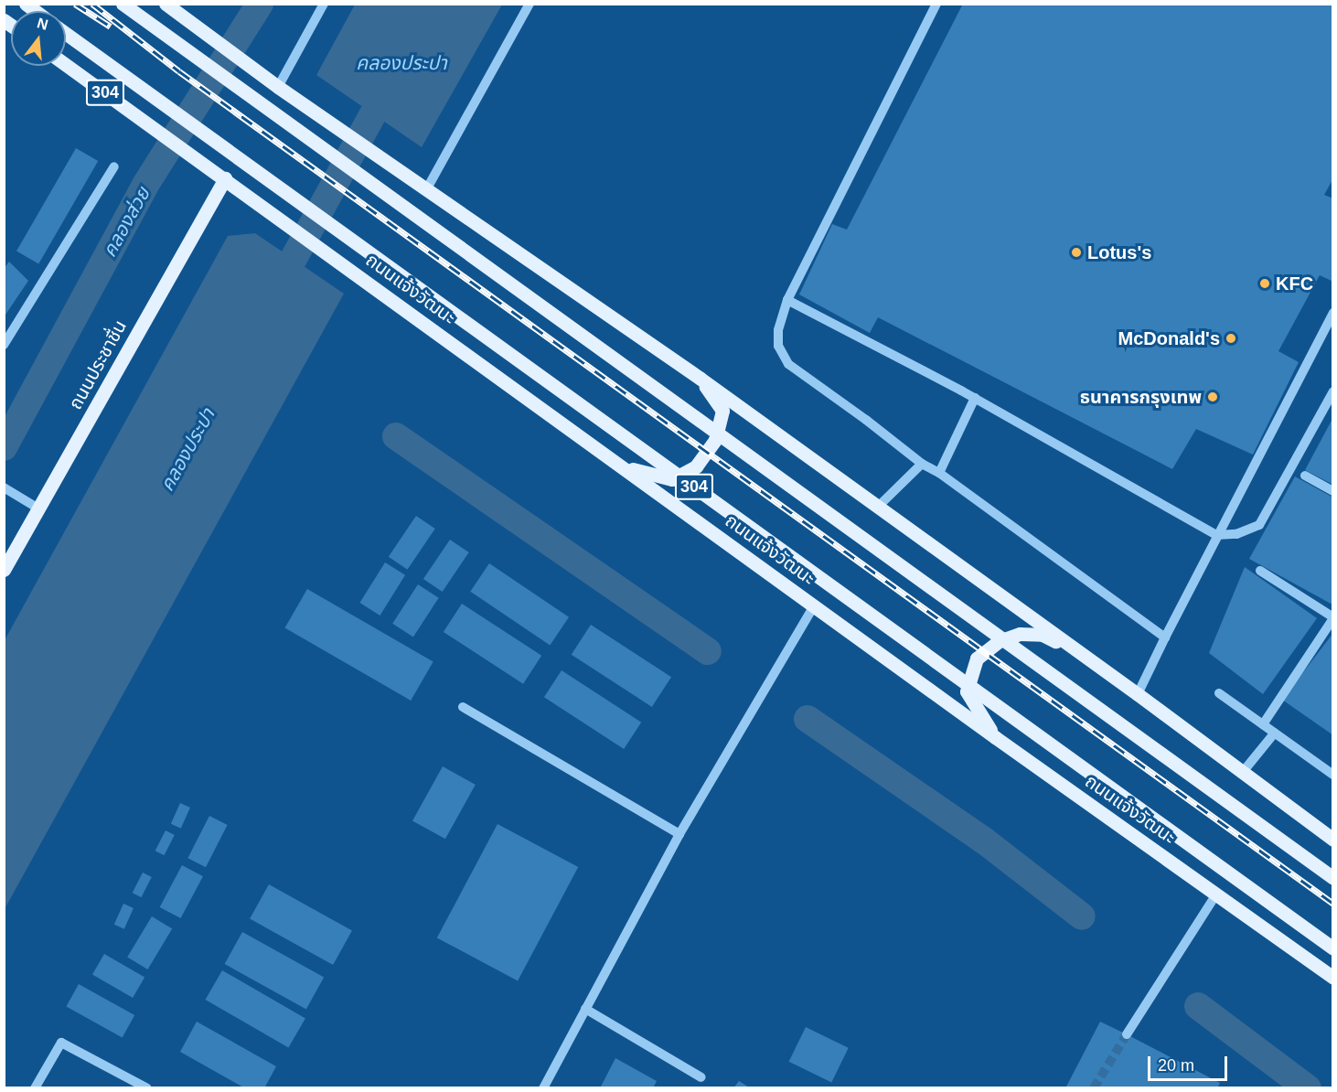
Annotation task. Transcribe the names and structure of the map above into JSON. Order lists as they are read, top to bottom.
{
  "streets": {
    "main road": ["304", "ถนนแจ้งวัฒนะ", "ถนนประชาชื่น"]
  },
  "crossings": [
    ["ถนนแจ้งวัฒนะ", "ถนนประชาชื่น"]
  ],
  "water": ["คลองประปา", "คลองส่วย"],
  "places": [
    "Lotus's",
    "KFC",
    "McDonald's",
    "ธนาคารกรุงเทพ"
  ],
  "scale_bar": "20 m",
  "north": "top"
}
